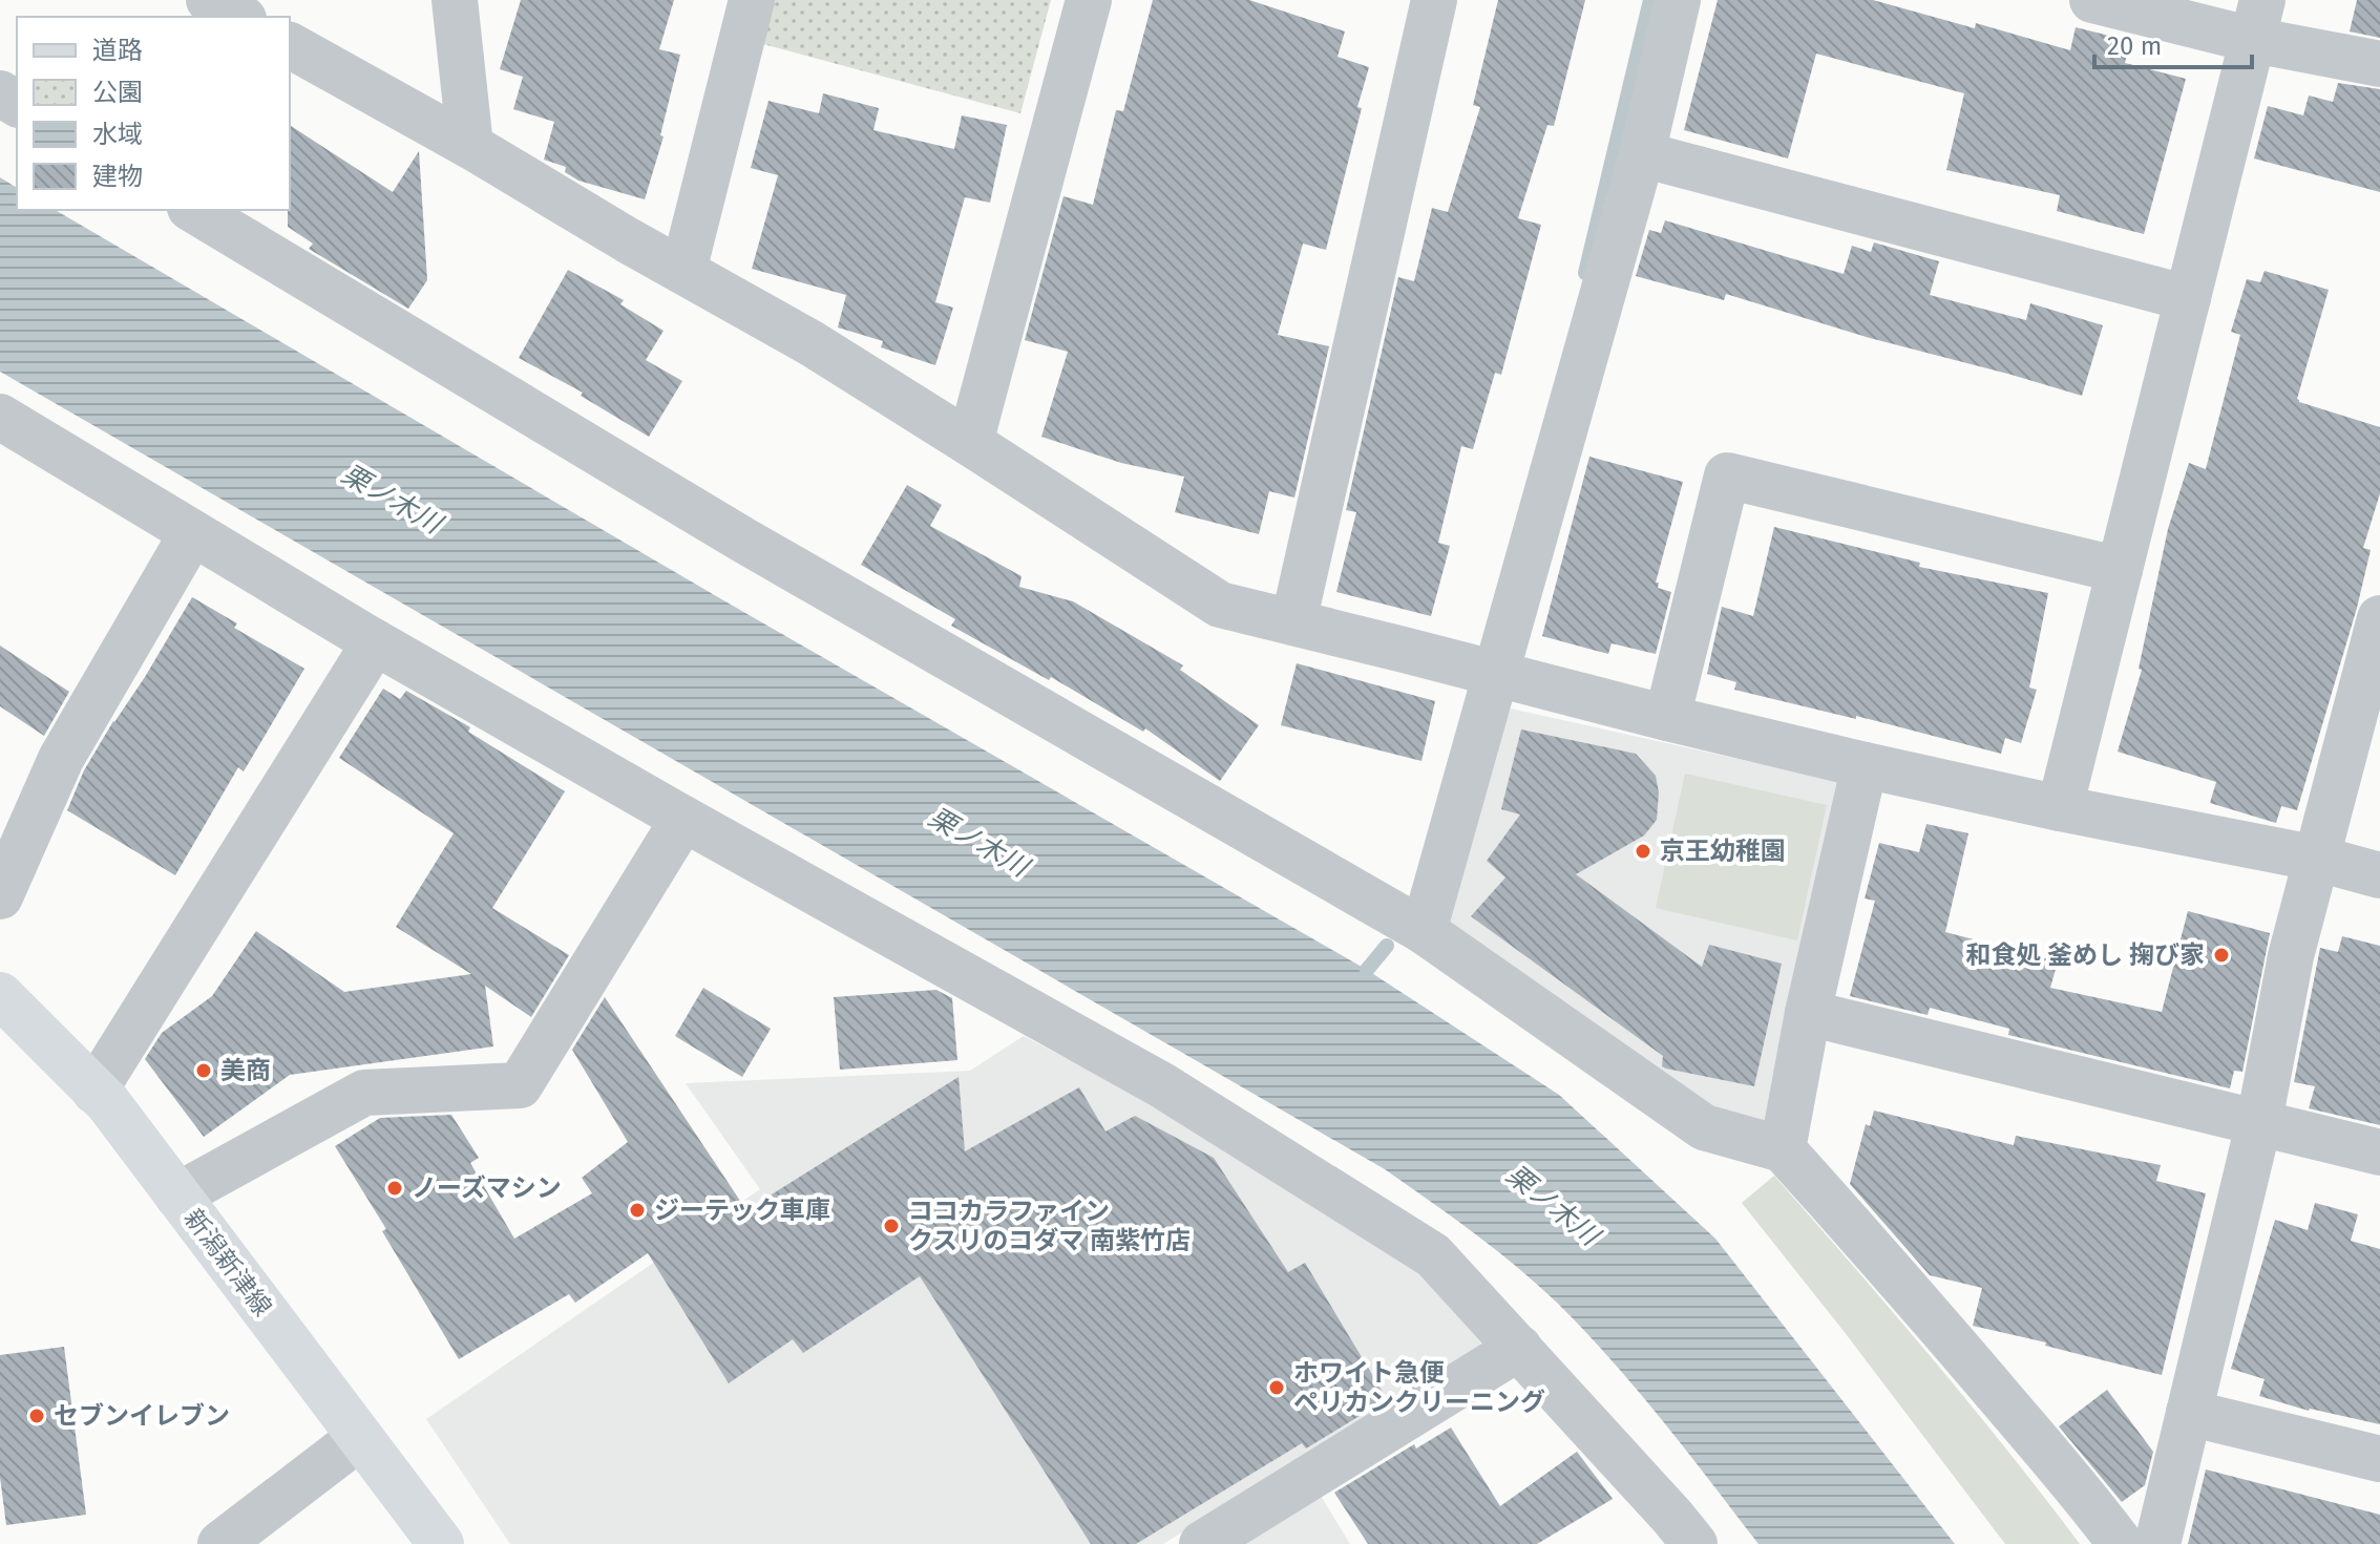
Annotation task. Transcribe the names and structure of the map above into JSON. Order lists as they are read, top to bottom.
{
  "streets": {
    "main road": ["新潟新津線"]
  },
  "water": ["栗ノ木川"],
  "places": [
    "京王幼稚園",
    "和食処 釜めし 掬び家",
    "美商",
    "ノーズマシン",
    "ジーテック車庫",
    "ココカラファイン クスリのコダマ 南紫竹店",
    "ホワイト急便 ペリカンクリーニング",
    "セブンイレブン"
  ],
  "legend": [
    "道路",
    "公園",
    "水域",
    "建物"
  ],
  "scale_bar": "20 m"
}
